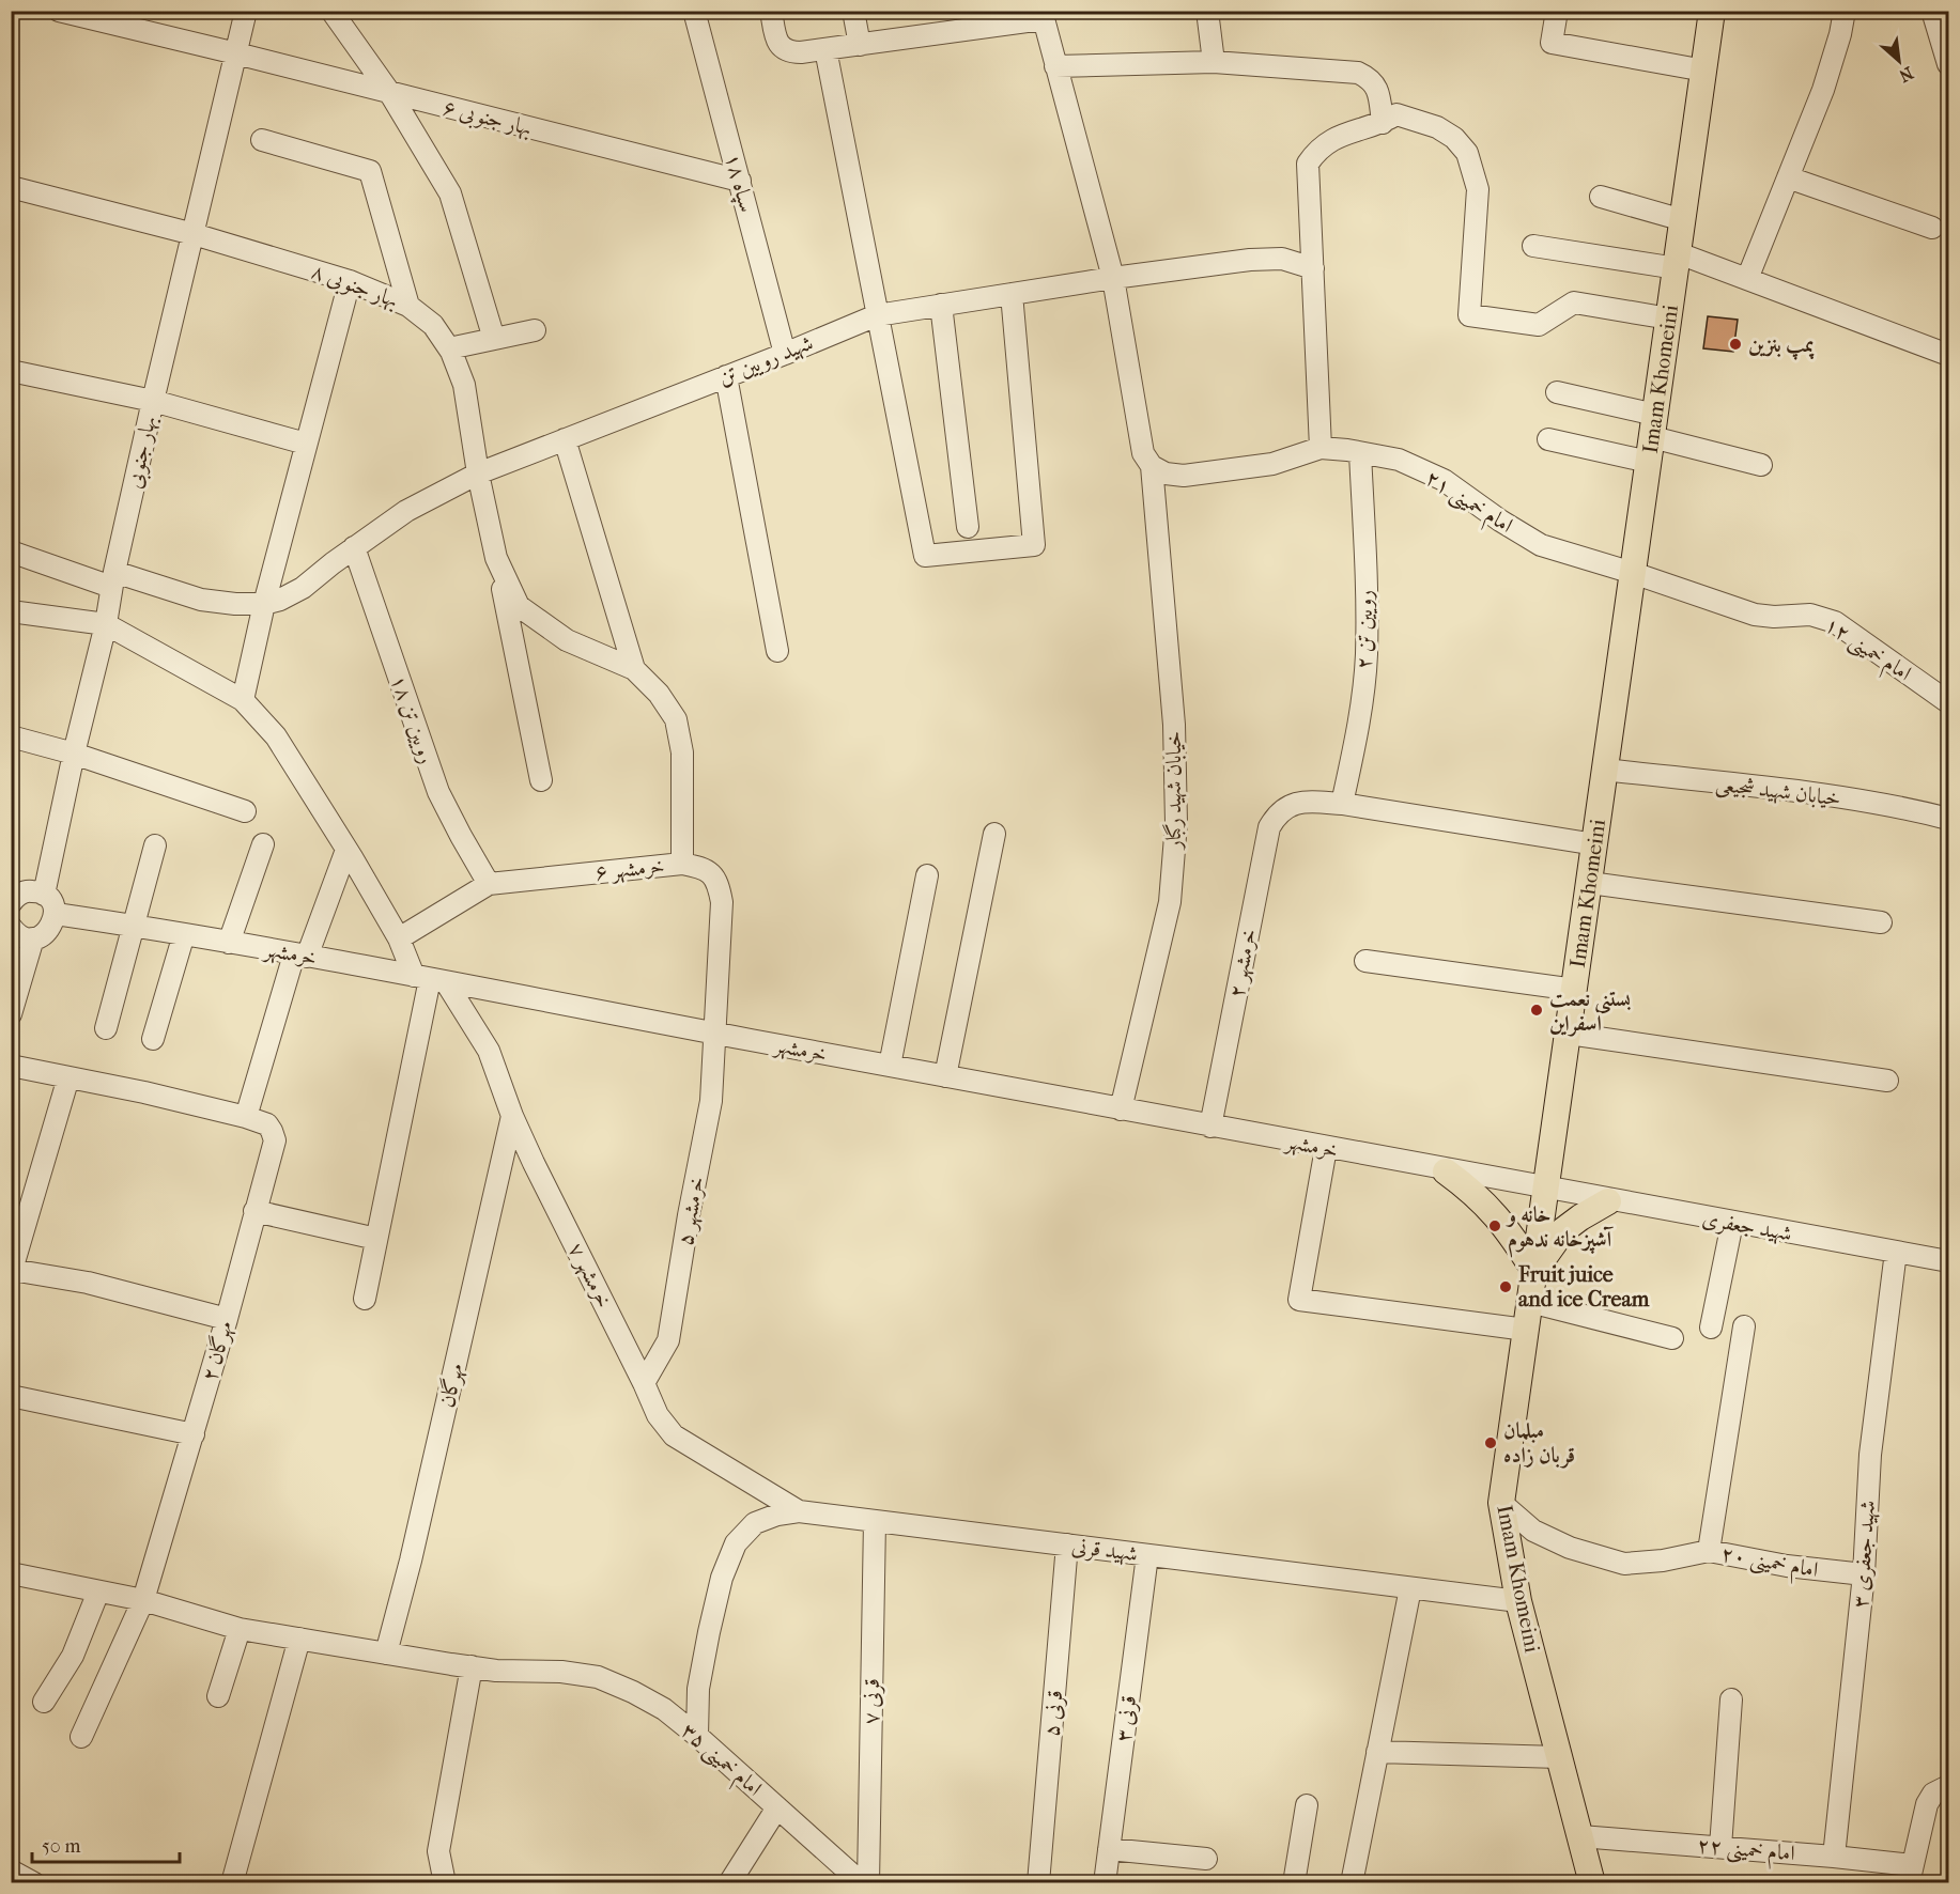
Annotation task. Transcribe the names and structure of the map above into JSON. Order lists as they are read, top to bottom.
{
  "streets": {
    "main road": ["Imam Khomeini"],
    "street": [
      "بهار جنوبی ۶",
      "سپاه ۱۸",
      "بهار جنوبی ۸",
      "شهید رویین تن",
      "بهار جنوبی",
      "امام خمینی ۲۱",
      "رویین تن ۲",
      "امام خمینی ۱۲",
      "رویین تن ۱۸",
      "خیابان شهید رگبار",
      "خیابان شهید شجیعی",
      "خرمشهر ۶",
      "خرمشهر",
      "خرمشهر ۲",
      "خرمشهر ۵",
      "شهید جعفری",
      "خرمشهر ۷",
      "مهرگان ۲",
      "مهرگان",
      "شهید قرنی",
      "شهید جعفری ۳",
      "امام خمینی ۲۰",
      "قرنی ۷",
      "قرنی ۵",
      "قرنی ۳",
      "امام خمینی ۳۵",
      "امام خمینی ۲۲"
    ]
  },
  "crossings": [
    ["بهار جنوبی ۶", "سپاه ۱۸"],
    ["بهار جنوبی ۶", "بهار جنوبی"],
    ["سپاه ۱۸", "شهید رویین تن"],
    ["بهار جنوبی ۸", "شهید رویین تن"],
    ["بهار جنوبی ۸", "بهار جنوبی"],
    ["شهید رویین تن", "رویین تن ۱۸"],
    ["شهید رویین تن", "خیابان شهید رگبار"],
    ["Imam Khomeini", "امام خمینی ۲۱"],
    ["Imam Khomeini", "امام خمینی ۱۲"],
    ["Imam Khomeini", "خیابان شهید شجیعی"],
    ["Imam Khomeini", "خرمشهر"],
    ["Imam Khomeini", "شهید جعفری"],
    ["Imam Khomeini", "شهید قرنی"],
    ["Imam Khomeini", "امام خمینی ۲۰"],
    ["Imam Khomeini", "امام خمینی ۲۲"],
    ["بهار جنوبی", "خرمشهر ۷"],
    ["امام خمینی ۲۱", "رویین تن ۲"],
    ["امام خمینی ۲۱", "امام خمینی ۱۲"],
    ["امام خمینی ۲۱", "خیابان شهید رگبار"],
    ["رویین تن ۲", "خرمشهر ۲"],
    ["رویین تن ۱۸", "خرمشهر ۶"],
    ["خیابان شهید رگبار", "خرمشهر"],
    ["خرمشهر ۶", "خرمشهر"],
    ["خرمشهر ۶", "خرمشهر ۵"],
    ["خرمشهر ۶", "خرمشهر ۷"],
    ["خرمشهر", "خرمشهر ۲"],
    ["خرمشهر", "خرمشهر ۵"],
    ["خرمشهر", "شهید جعفری"],
    ["خرمشهر", "خرمشهر ۷"],
    ["خرمشهر ۵", "خرمشهر ۷"],
    ["شهید جعفری", "شهید جعفری ۳"],
    ["خرمشهر ۷", "مهرگان"],
    ["خرمشهر ۷", "شهید قرنی"],
    ["شهید قرنی", "قرنی ۷"],
    ["شهید قرنی", "قرنی ۵"],
    ["شهید قرنی", "قرنی ۳"],
    ["شهید جعفری ۳", "امام خمینی ۲۰"],
    ["شهید جعفری ۳", "امام خمینی ۲۲"]
  ],
  "places": [
    "پمپ بنزین",
    "بستنی نعمت اسفراین",
    "خانه و آشپزخانه ندهوم",
    "Fruit juice and ice Cream",
    "مبلمان قربان زاده"
  ],
  "scale_bar": "50 m",
  "north": "bottom right"
}
